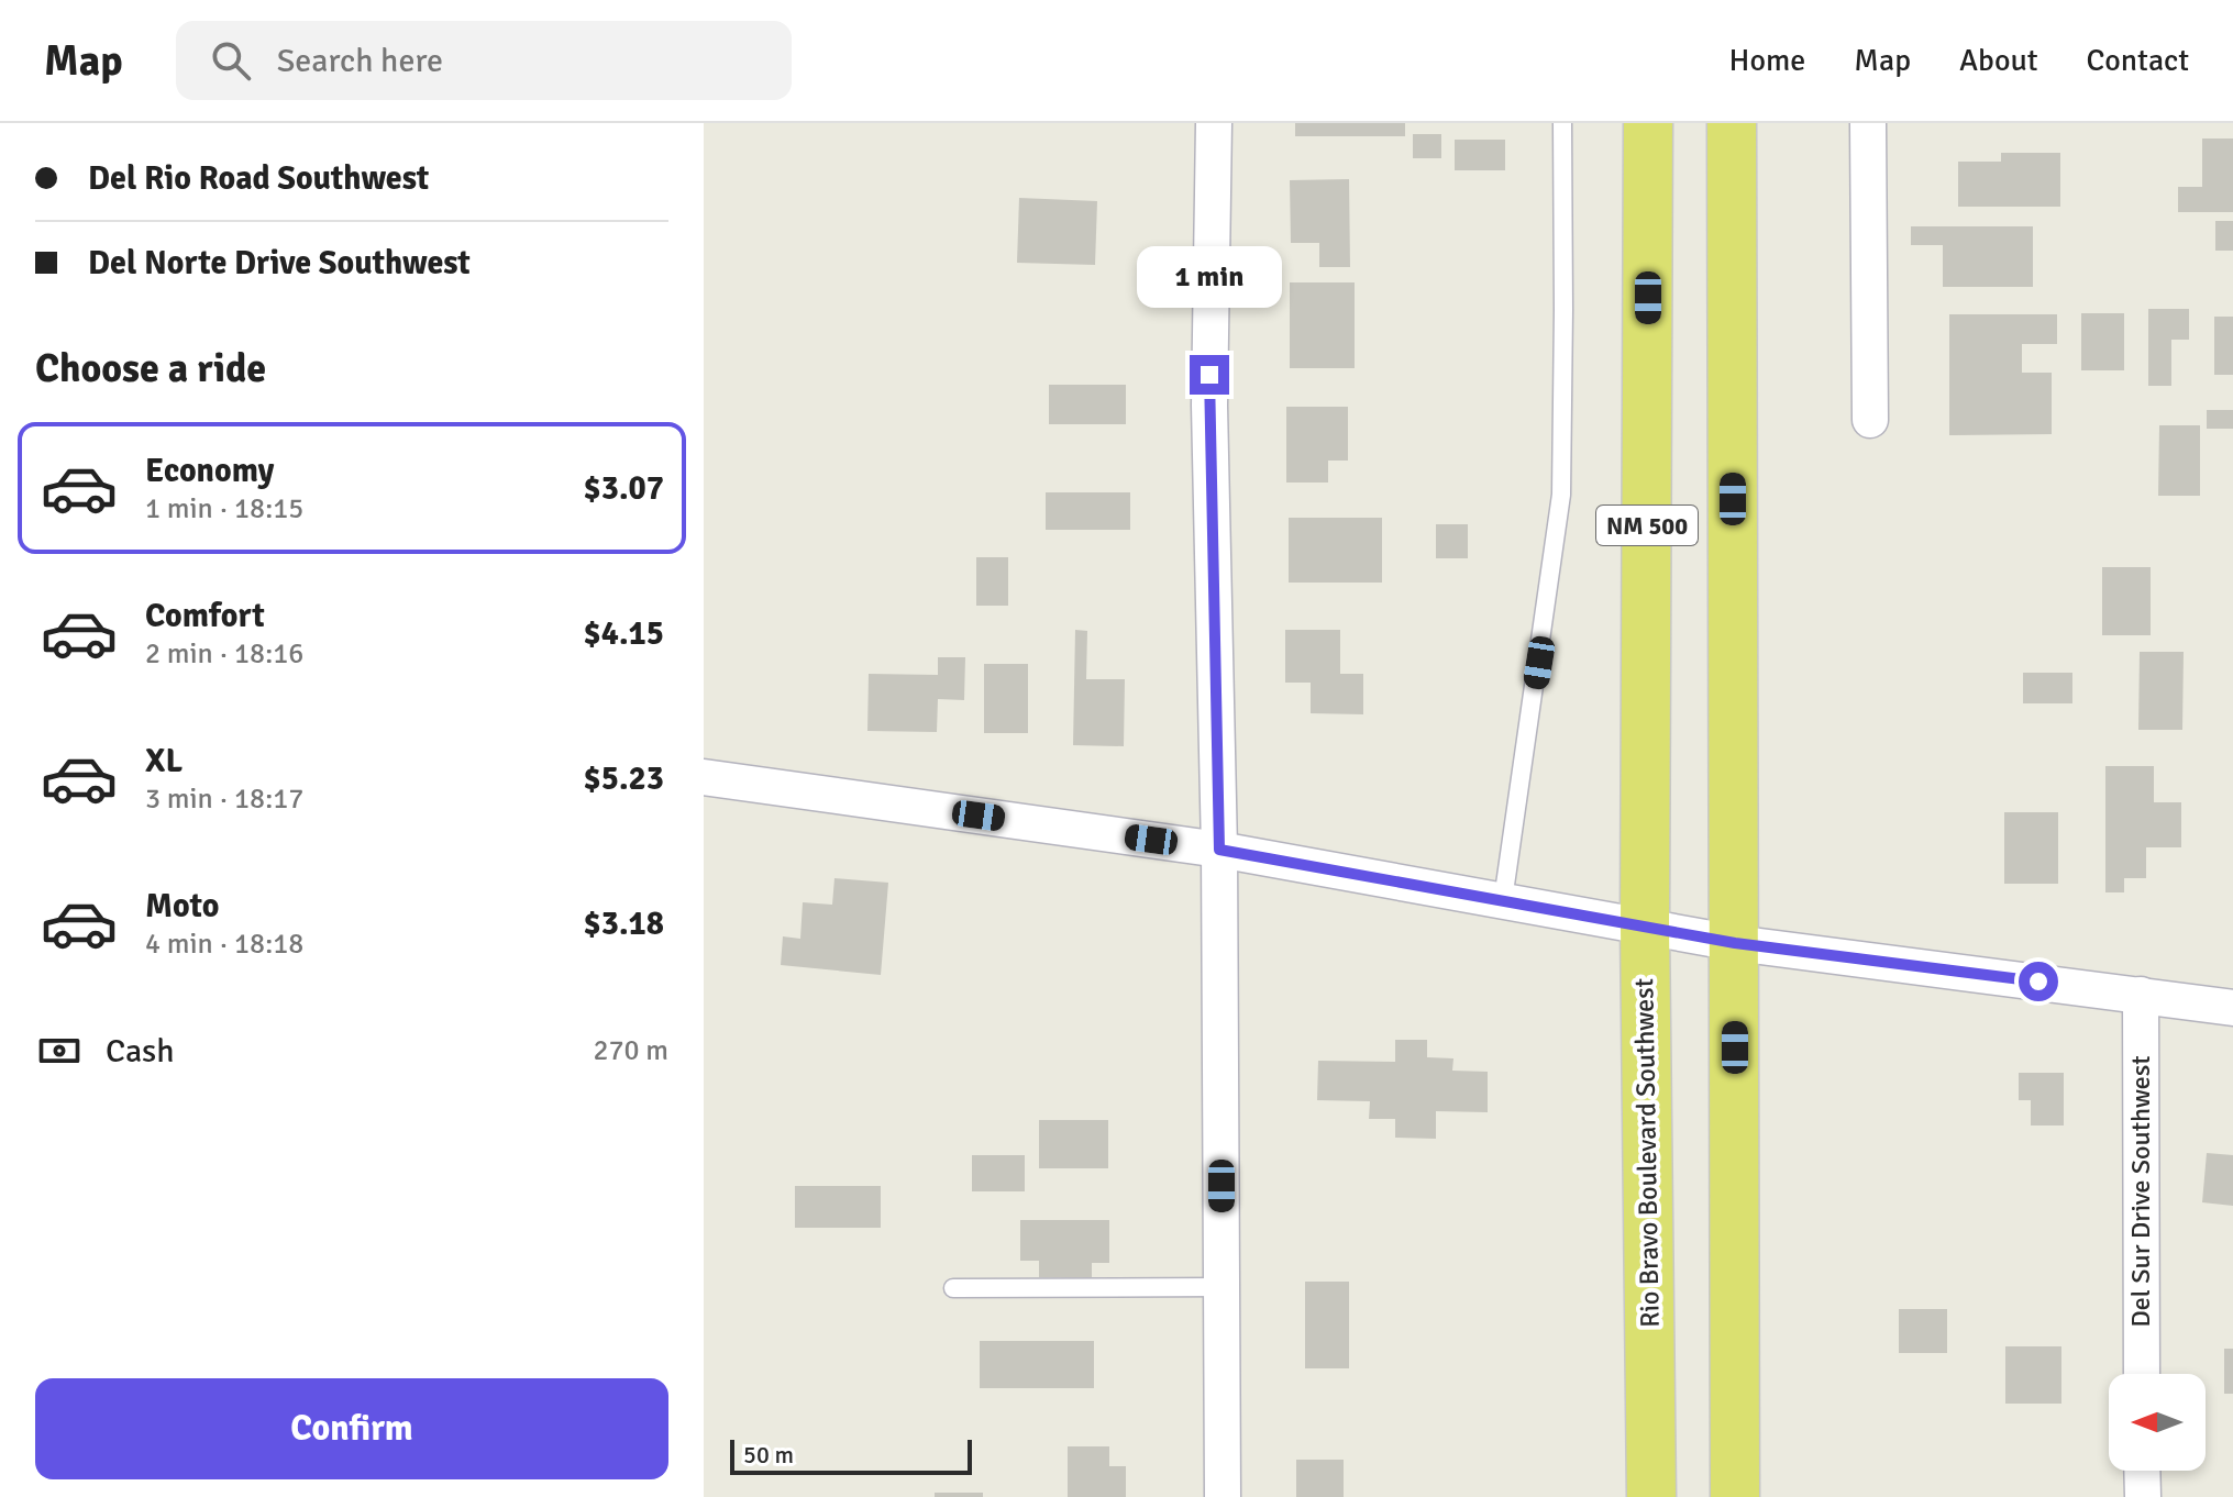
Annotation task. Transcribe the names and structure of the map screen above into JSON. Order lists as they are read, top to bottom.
{
  "streets": {
    "main road": ["NM 500", "Rio Bravo Boulevard Southwest"],
    "street": ["Del Sur Drive Southwest"]
  },
  "scale_bar": "50 m",
  "north": "left",
  "page": {
    "header": "Map",
    "search": "Search here",
    "nav": [
      "Home",
      "Map",
      "About",
      "Contact"
    ],
    "banner": ["Del Rio Road Southwest", "Del Norte Drive Southwest"],
    "bubble": "1 min",
    "heading": "Choose a ride",
    "list": [
      {
        "name": "Economy",
        "note": "1 min · 18:15",
        "value": "$3.07"
      },
      {
        "name": "Comfort",
        "note": "2 min · 18:16",
        "value": "$4.15"
      },
      {
        "name": "XL",
        "note": "3 min · 18:17",
        "value": "$5.23"
      },
      {
        "name": "Moto",
        "note": "4 min · 18:18",
        "value": "$3.18"
      }
    ],
    "pay": ["Cash", "270 m"],
    "buttons": "Confirm",
    "scale": "50 m"
  }
}
